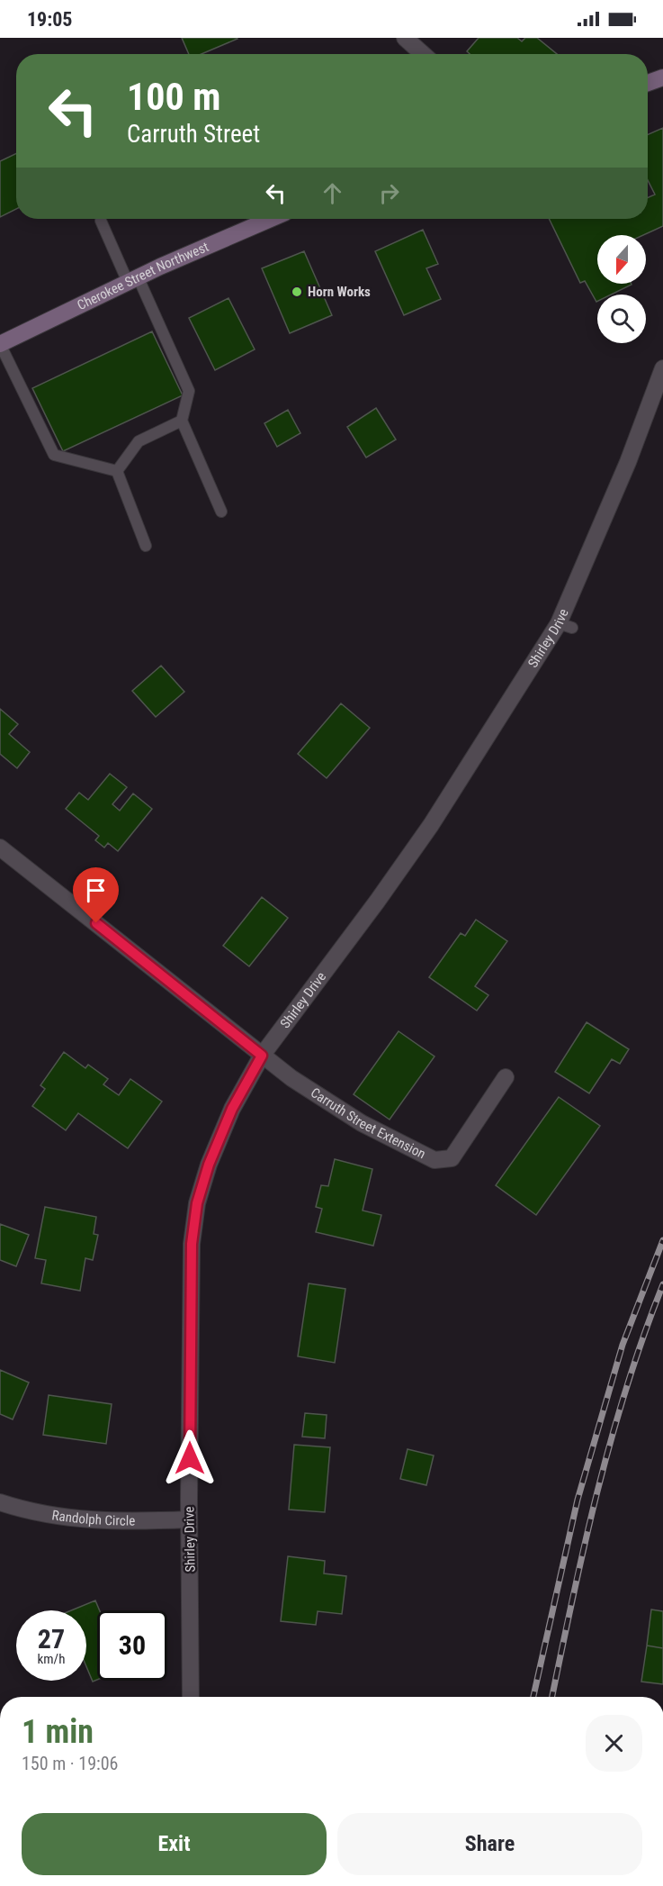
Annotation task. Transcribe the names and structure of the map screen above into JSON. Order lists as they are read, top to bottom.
{
  "streets": {
    "main road": ["Cherokee Street Northwest"],
    "street": ["Shirley Drive", "Carruth Street Extension", "Randolph Circle"]
  },
  "crossings": [
    ["Shirley Drive", "Carruth Street Extension"],
    ["Shirley Drive", "Randolph Circle"]
  ],
  "places": ["Horn Works"],
  "north": "bottom",
  "page": {
    "status": "19:05",
    "turn": ["100 m", "Carruth Street"],
    "speed": "27 km/h",
    "limit": "30",
    "heading": ["1 min", "150 m · 19:06"],
    "buttons": ["Exit", "Share"]
  }
}
